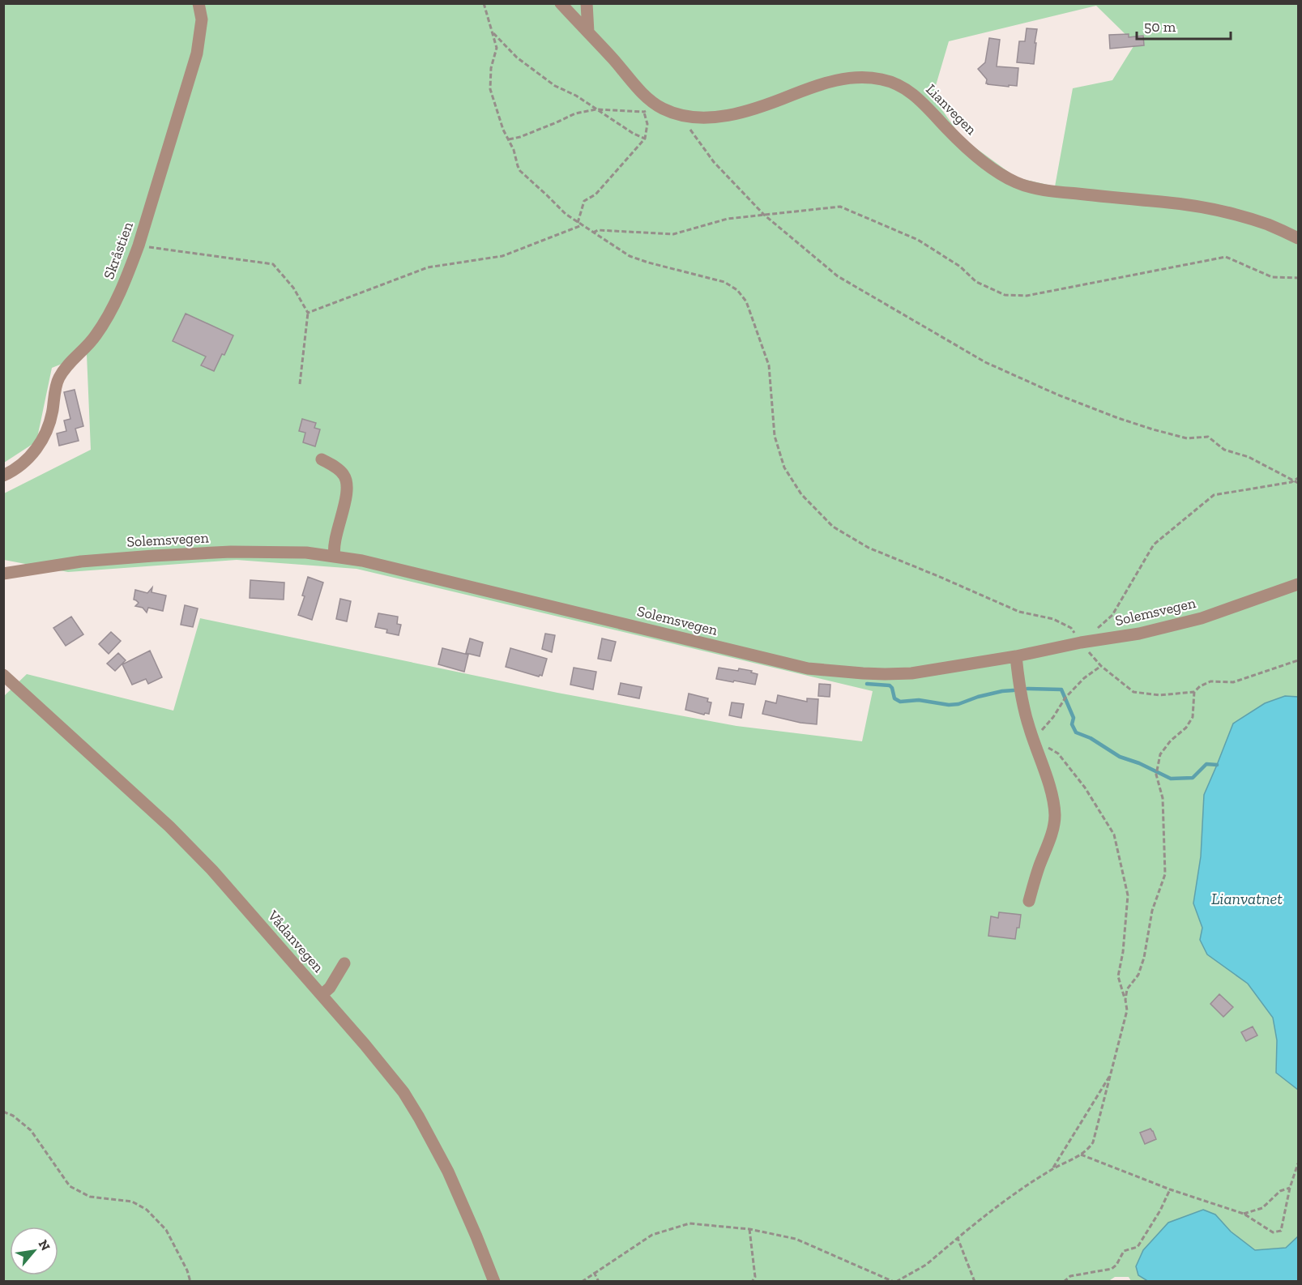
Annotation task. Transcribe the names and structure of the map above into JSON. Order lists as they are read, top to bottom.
{
  "streets": {
    "street": [
      "Lianvegen",
      "Skråstien",
      "Solemsvegen",
      "Vådanvegen"
    ]
  },
  "water": ["Lianvatnet"],
  "scale_bar": "50 m",
  "north": "top right"
}
